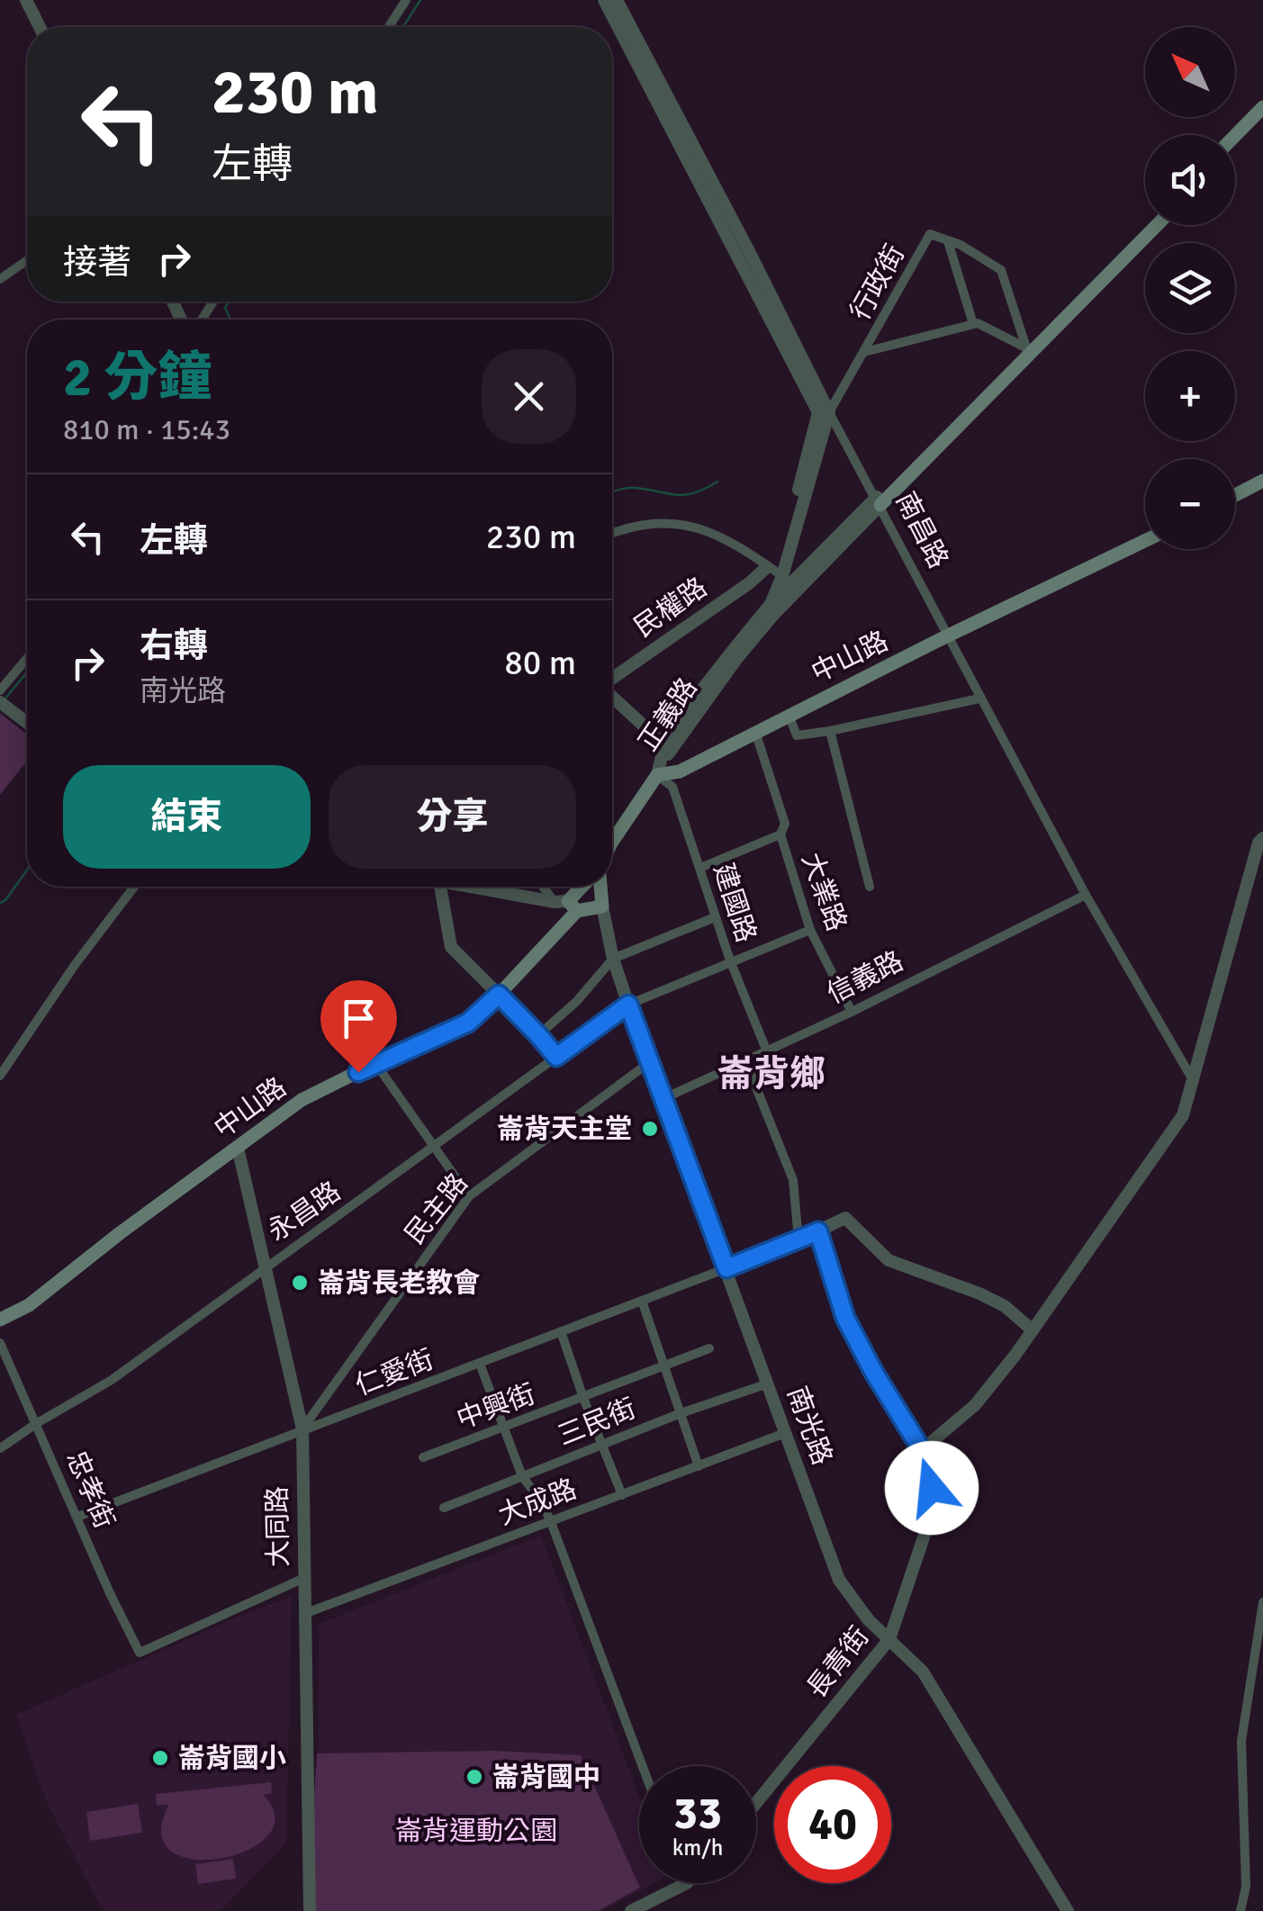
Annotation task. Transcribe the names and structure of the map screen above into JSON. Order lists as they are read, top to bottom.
{
  "streets": {
    "main road": ["中山路", "正義路"],
    "street": [
      "行政街",
      "南昌路",
      "民權路",
      "大業路",
      "建國路",
      "信義路",
      "民主路",
      "永昌路",
      "仁愛街",
      "中興街",
      "三民街",
      "南光路",
      "忠孝街",
      "大成路",
      "大同路",
      "長青街"
    ]
  },
  "crossings": [
    ["行政街", "南昌路"],
    ["行政街", "正義路"],
    ["南昌路", "中山路"],
    ["南昌路", "正義路"],
    ["南昌路", "信義路"],
    ["民權路", "正義路"],
    ["中山路", "正義路"],
    ["中山路", "大業路"],
    ["中山路", "建國路"],
    ["中山路", "大同路"],
    ["正義路", "建國路"],
    ["大業路", "信義路"],
    ["大業路", "永昌路"],
    ["建國路", "信義路"],
    ["建國路", "永昌路"],
    ["信義路", "南光路"],
    ["民主路", "仁愛街"],
    ["民主路", "南光路"],
    ["民主路", "大同路"],
    ["永昌路", "南光路"],
    ["永昌路", "忠孝街"],
    ["永昌路", "大同路"],
    ["仁愛街", "南光路"],
    ["仁愛街", "忠孝街"],
    ["仁愛街", "大同路"],
    ["中興街", "三民街"],
    ["三民街", "南光路"],
    ["南光路", "大成路"],
    ["南光路", "長青街"],
    ["忠孝街", "大同路"],
    ["大成路", "大同路"]
  ],
  "districts": ["崙背鄉"],
  "parks": ["崙背運動公園"],
  "places": [
    "崙背天主堂",
    "崙背長老教會",
    "崙背國小",
    "崙背國中"
  ],
  "north": "top left",
  "page": {
    "map_buttons": ["+", "−"],
    "turn": ["230 m", "左轉"],
    "then": "接著",
    "heading": ["2 分鐘", "810 m · 15:43"],
    "list": [
      {
        "name": "左轉",
        "value": "230 m"
      },
      {
        "name": "右轉",
        "note": "南光路",
        "value": "80 m"
      }
    ],
    "buttons": ["結束", "分享"],
    "speed": "33 km/h",
    "limit": "40"
  }
}
